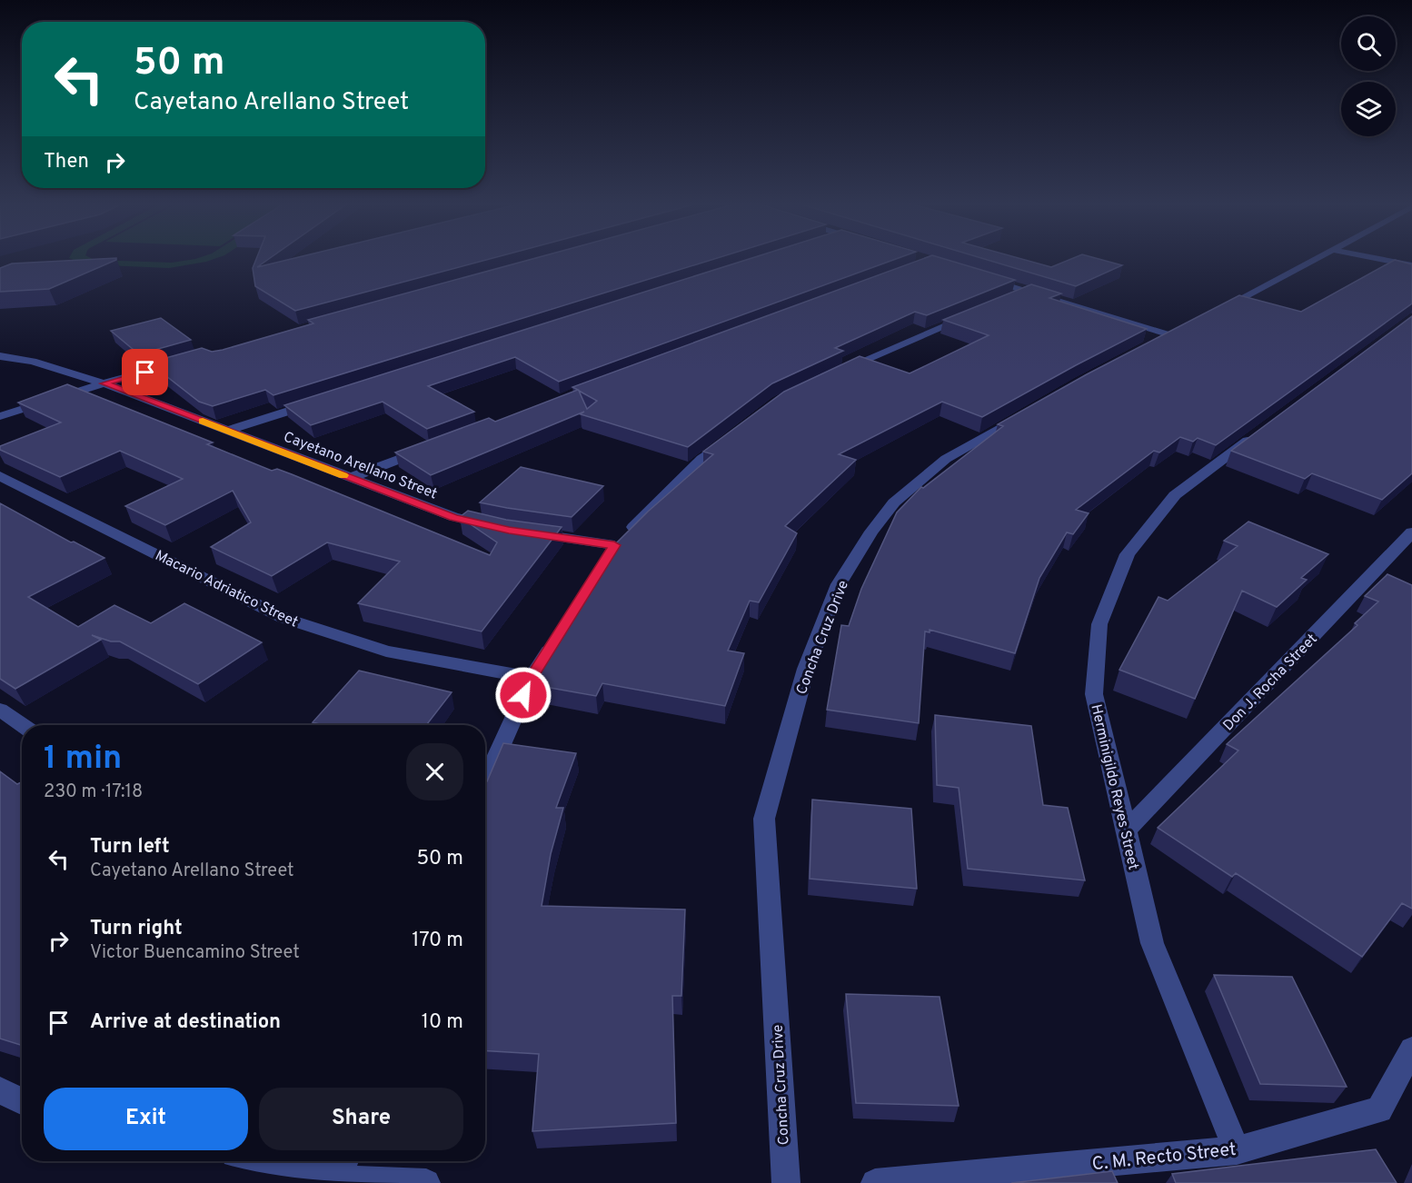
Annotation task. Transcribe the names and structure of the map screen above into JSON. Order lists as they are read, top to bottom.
{
  "streets": {
    "street": [
      "Cayetano Arellano Street",
      "Macario Adriatico Street",
      "Concha Cruz Drive",
      "Don J. Rocha Street",
      "Herminigildo Reyes Street",
      "C. M. Recto Street"
    ]
  },
  "crossings": [
    ["Don J. Rocha Street", "Herminigildo Reyes Street"],
    ["Herminigildo Reyes Street", "C. M. Recto Street"]
  ],
  "page": {
    "turn": ["50 m", "Cayetano Arellano Street"],
    "then": "Then",
    "heading": ["1 min", "230 m · 17:18"],
    "list": [
      {
        "name": "Turn left",
        "note": "Cayetano Arellano Street",
        "value": "50 m"
      },
      {
        "name": "Turn right",
        "note": "Victor Buencamino Street",
        "value": "170 m"
      },
      {
        "name": "Arrive at destination",
        "value": "10 m"
      }
    ],
    "buttons": ["Exit", "Share"]
  }
}
